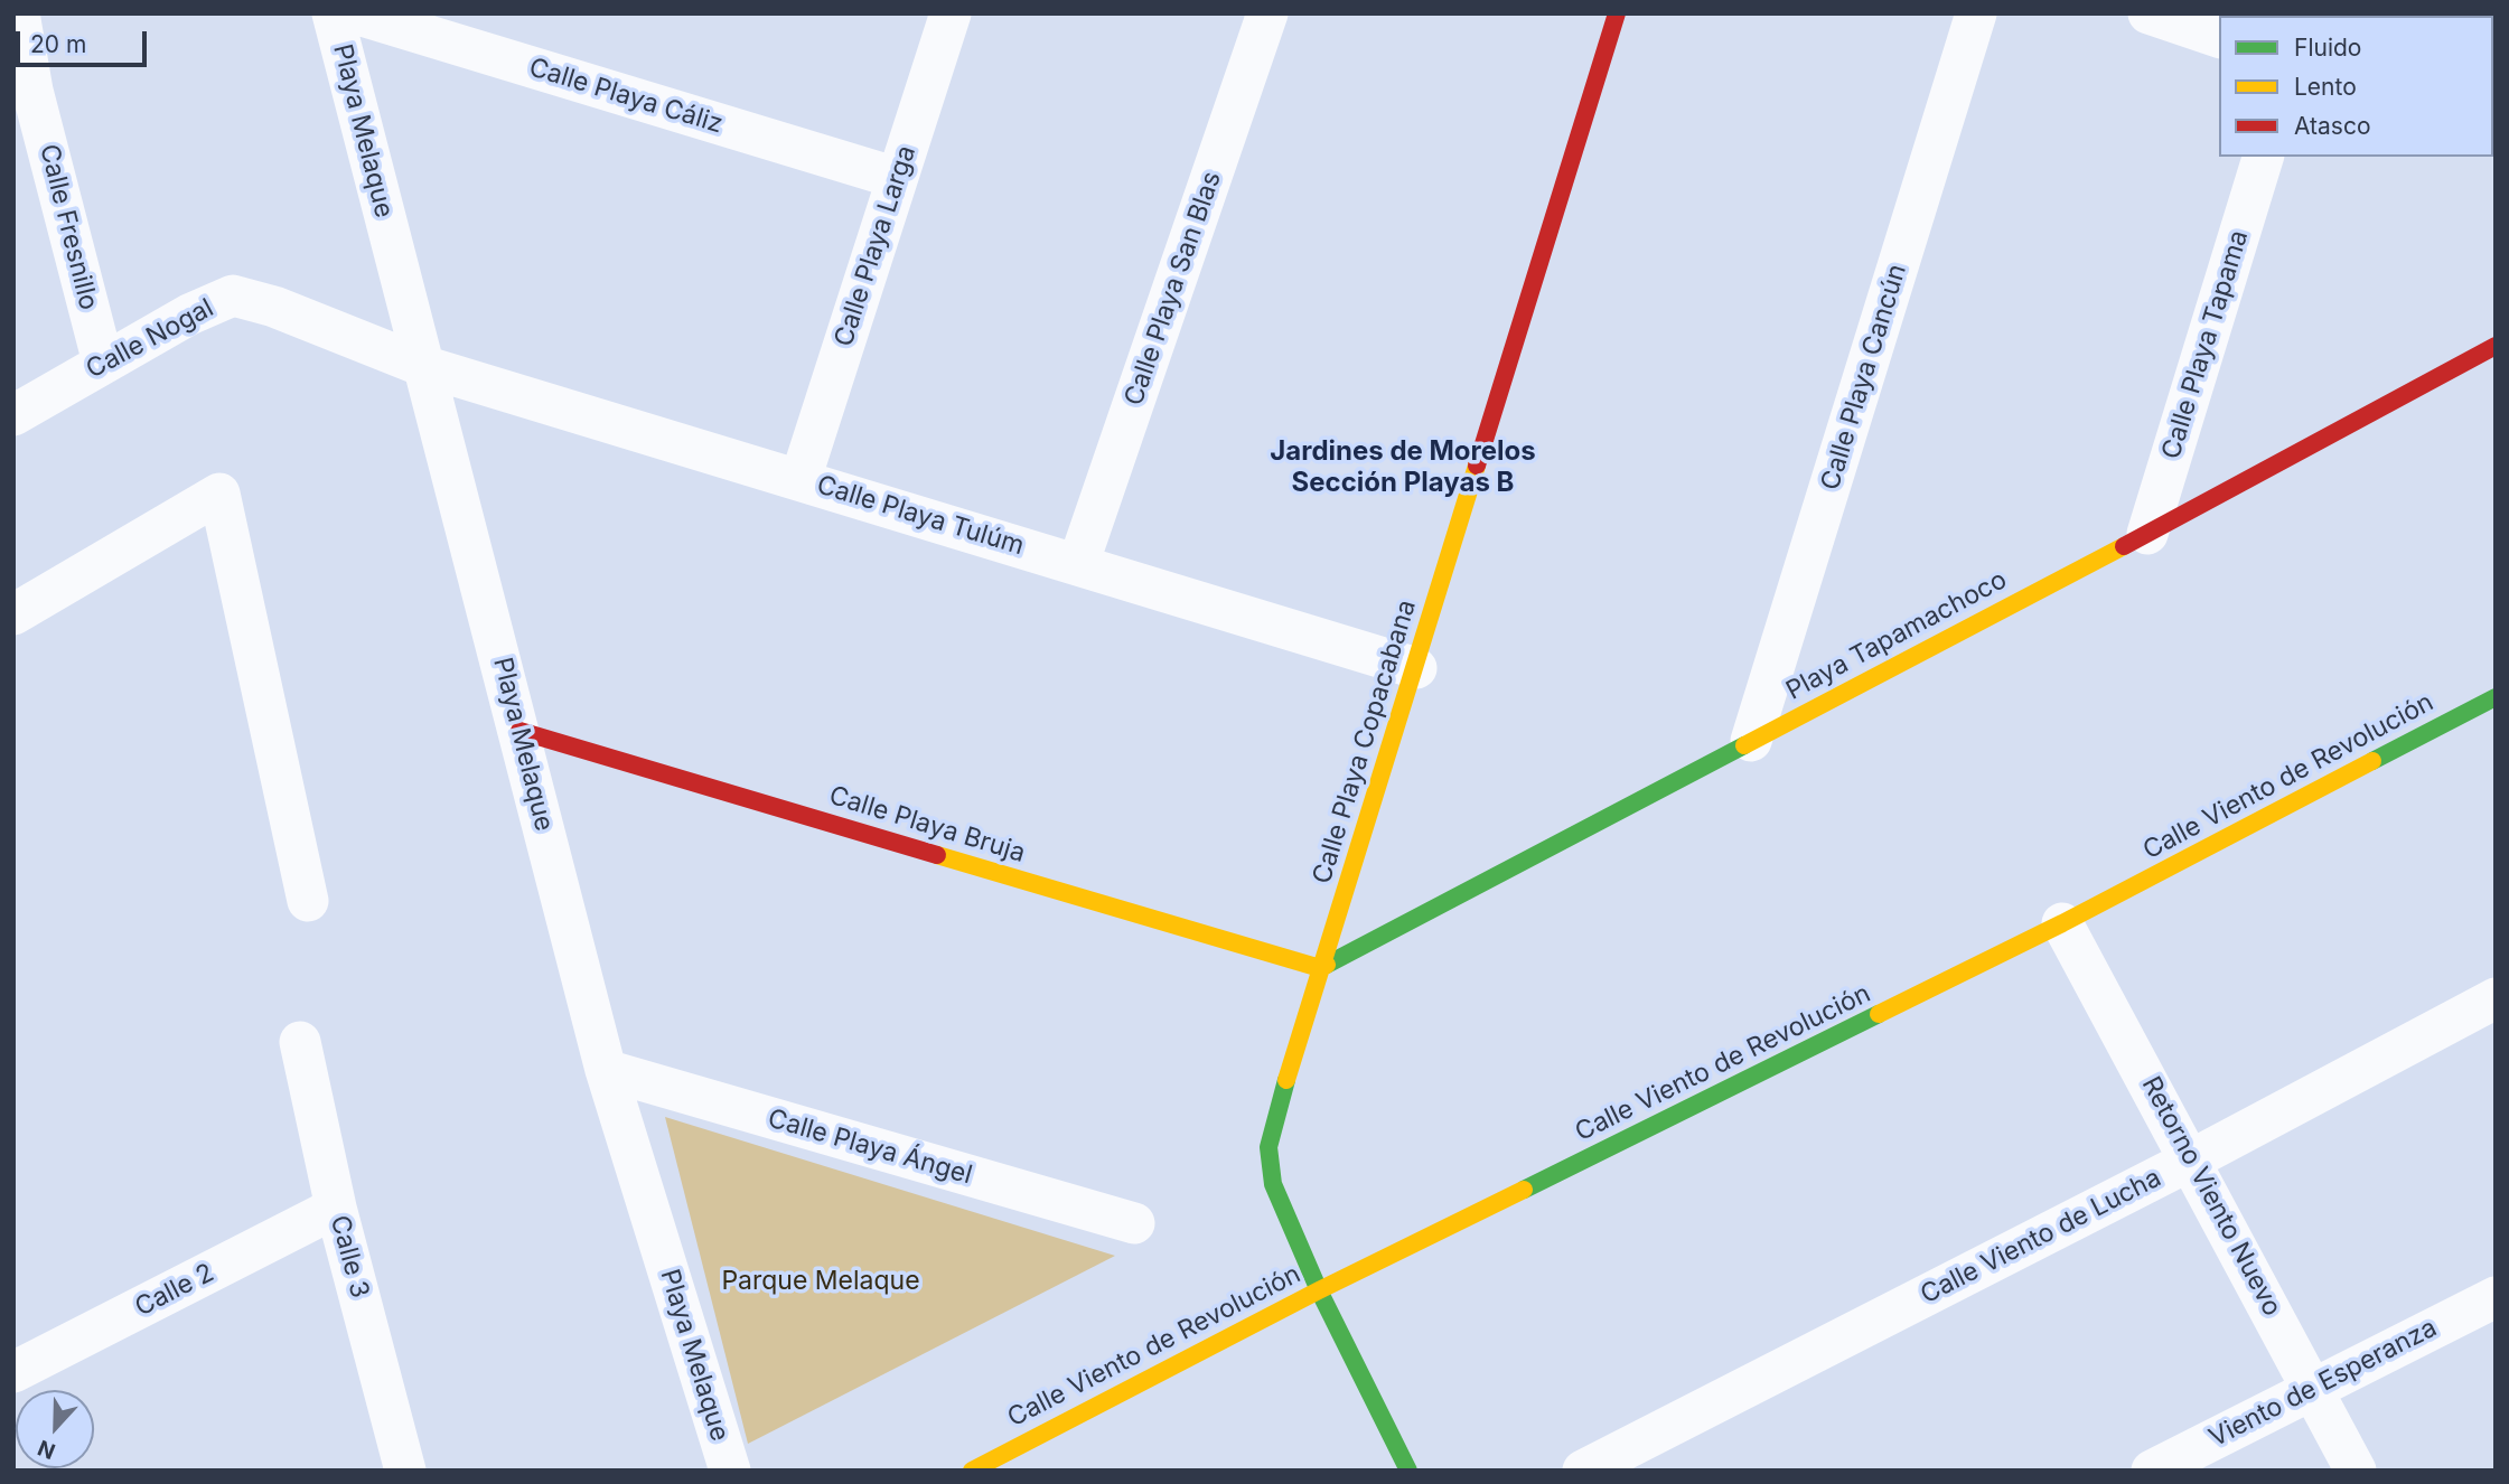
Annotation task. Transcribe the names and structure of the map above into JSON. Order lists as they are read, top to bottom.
{
  "streets": {
    "street": [
      "Calle Playa Cáliz",
      "Playa Melaque",
      "Calle Fresnillo",
      "Calle Playa Larga",
      "Calle Playa San Blas",
      "Calle Nogal",
      "Calle Playa Tapama",
      "Calle Playa Cancún",
      "Calle Playa Tulúm",
      "Playa Tapamachoco",
      "Calle Playa Copacabana",
      "Calle Viento de Revolución",
      "Calle Playa Bruja",
      "Calle Playa Ángel",
      "Retorno Viento Nuevo",
      "Calle Viento de Lucha",
      "Calle 3",
      "Calle 2",
      "Viento de Esperanza"
    ]
  },
  "crossings": [
    ["Calle Playa Cáliz", "Calle Playa Larga"],
    ["Playa Melaque", "Calle Nogal"],
    ["Playa Melaque", "Calle Playa Tulúm"],
    ["Playa Melaque", "Calle Playa Bruja"],
    ["Playa Melaque", "Calle Playa Ángel"],
    ["Calle Fresnillo", "Calle Nogal"],
    ["Calle Playa Larga", "Calle Playa Tulúm"],
    ["Calle Playa San Blas", "Calle Playa Tulúm"],
    ["Calle Nogal", "Calle Playa Tulúm"],
    ["Calle Playa Tapama", "Playa Tapamachoco"],
    ["Calle Playa Cancún", "Playa Tapamachoco"],
    ["Calle Playa Tulúm", "Calle Playa Copacabana"],
    ["Playa Tapamachoco", "Calle Playa Copacabana"],
    ["Playa Tapamachoco", "Calle Playa Bruja"],
    ["Calle Playa Copacabana", "Calle Viento de Revolución"],
    ["Calle Playa Copacabana", "Calle Playa Bruja"],
    ["Calle Viento de Revolución", "Retorno Viento Nuevo"],
    ["Retorno Viento Nuevo", "Calle Viento de Lucha"],
    ["Retorno Viento Nuevo", "Viento de Esperanza"],
    ["Calle 3", "Calle 2"]
  ],
  "districts": ["Jardines de Morelos Sección Playas B"],
  "parks": ["Parque Melaque"],
  "legend": ["Fluido", "Lento", "Atasco"],
  "scale_bar": "20 m",
  "north": "bottom"
}
